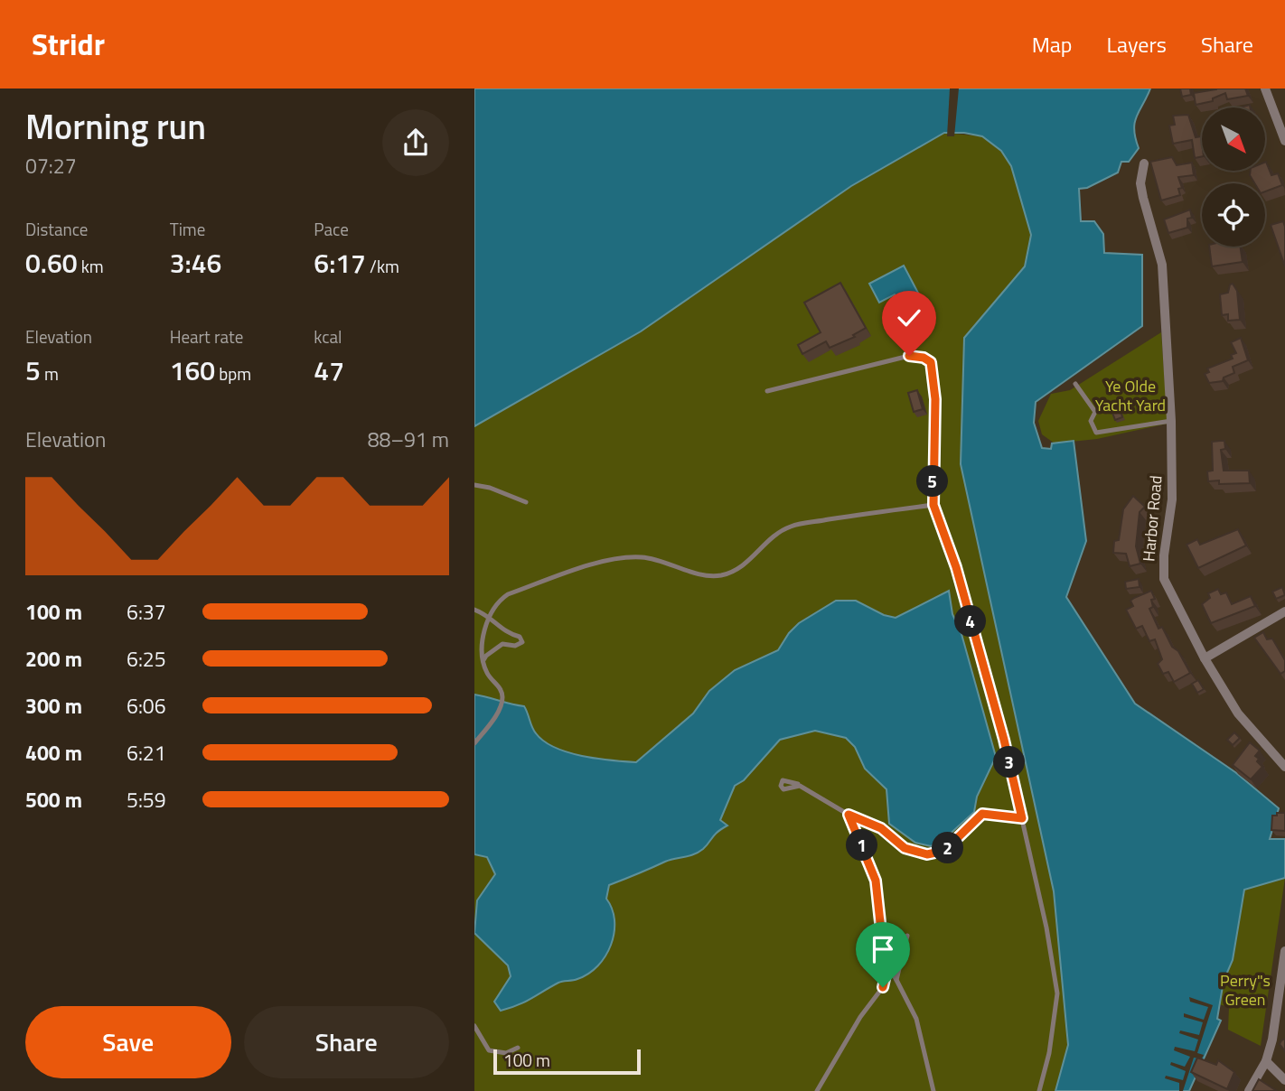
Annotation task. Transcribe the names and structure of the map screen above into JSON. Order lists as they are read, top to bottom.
{
  "streets": {
    "street": ["Harbor Road"]
  },
  "parks": ["Ye Olde Yacht Yard", "Perry\"s Green"],
  "scale_bar": "100 m",
  "north": "bottom right",
  "page": {
    "header": "Stridr",
    "nav": ["Map", "Layers", "Share"],
    "heading": ["Morning run", "07:27"],
    "stats": [
      ["Distance", "0.60 km"],
      ["Time", "3:46"],
      ["Pace", "6:17 /km"],
      ["Elevation", "5 m"],
      ["Heart rate", "160 bpm"],
      ["kcal", "47"]
    ],
    "chart": ["Elevation", "88–91 m"],
    "pins": [
      "5",
      "4",
      "3",
      "1",
      "2"
    ],
    "list": [
      {
        "name": "100 m",
        "note": "6:37"
      },
      {
        "name": "200 m",
        "note": "6:25"
      },
      {
        "name": "300 m",
        "note": "6:06"
      },
      {
        "name": "400 m",
        "note": "6:21"
      },
      {
        "name": "500 m",
        "note": "5:59"
      }
    ],
    "buttons": ["Save", "Share"],
    "scale": "100 m"
  }
}
